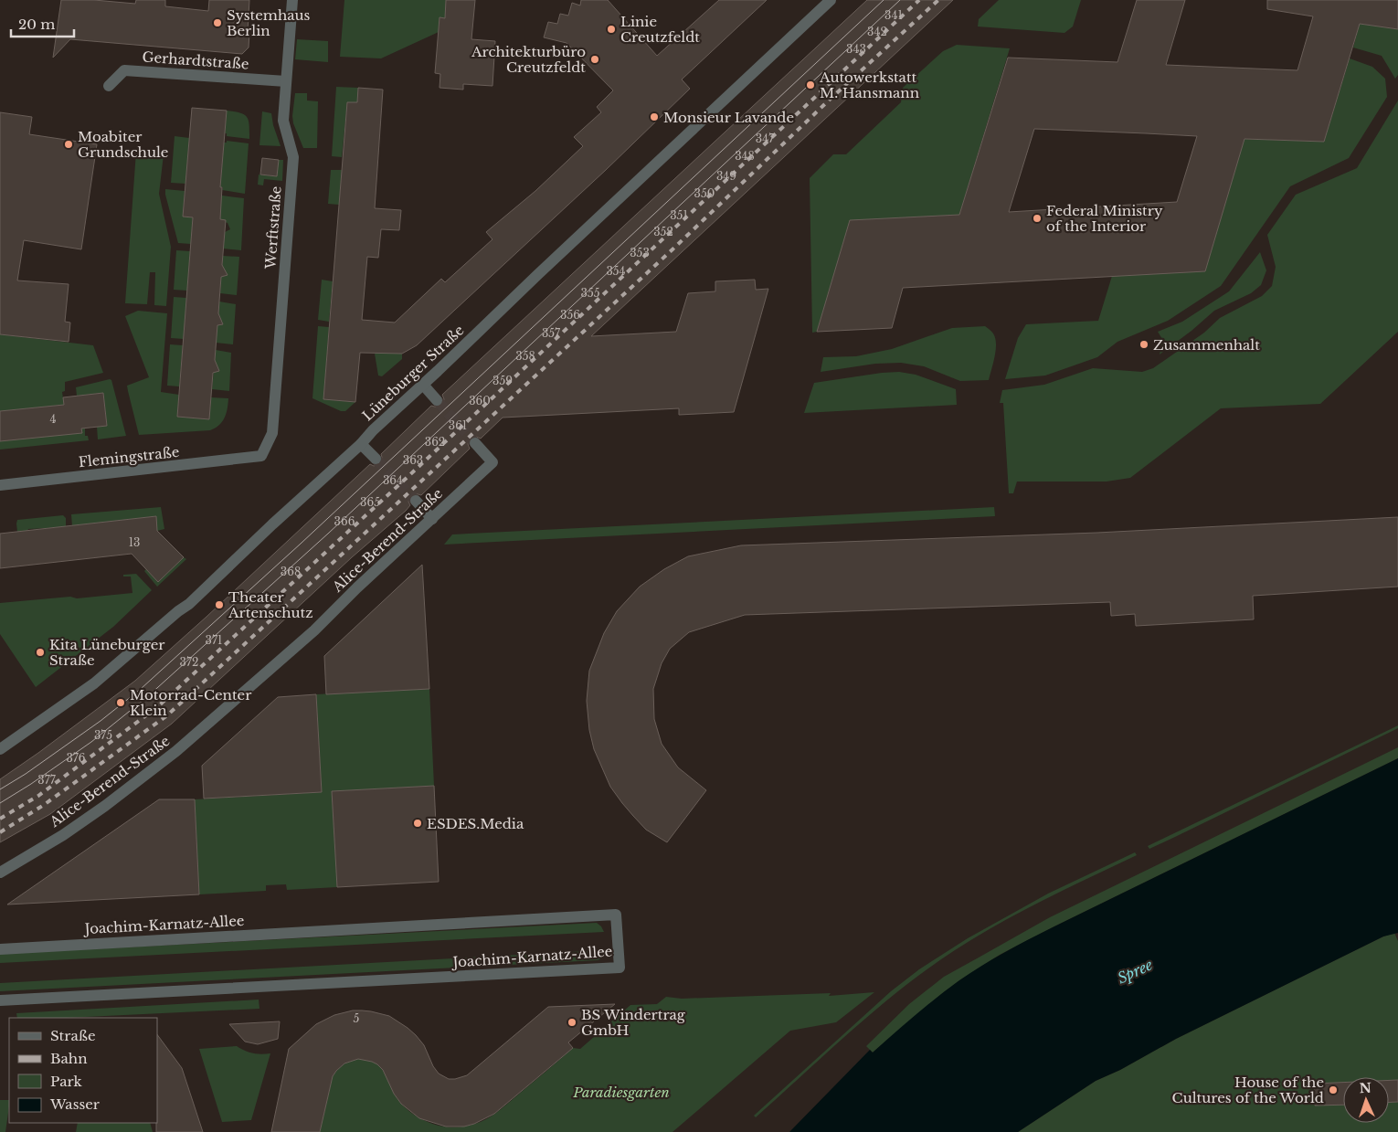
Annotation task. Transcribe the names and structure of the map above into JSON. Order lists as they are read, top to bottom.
{
  "streets": {
    "street": [
      "Gerhardtstraße",
      "Werftstraße",
      "Lüneburger Straße",
      "Flemingstraße",
      "Alice-Berend-Straße",
      "Joachim-Karnatz-Allee"
    ]
  },
  "crossings": [
    ["Gerhardtstraße", "Werftstraße"],
    ["Werftstraße", "Flemingstraße"]
  ],
  "water": ["Spree"],
  "parks": ["Paradiesgarten"],
  "places": [
    "Systemhaus Berlin",
    "Linie Creutzfeldt",
    "Architekturbüro Creutzfeldt",
    "Autowerkstatt M. Hansmann",
    "Monsieur Lavande",
    "Moabiter Grundschule",
    "Federal Ministry of the Interior",
    "Zusammenhalt",
    "Theater Artenschutz",
    "Kita Lüneburger Straße",
    "Motorrad-Center Klein",
    "ESDES.Media",
    "BS Windertrag GmbH",
    "House of the Cultures of the World"
  ],
  "house_numbers": [
    "341",
    "342",
    "343",
    "347",
    "348",
    "349",
    "350",
    "351",
    "352",
    "353",
    "354",
    "355",
    "356",
    "357",
    "358",
    "359",
    "360",
    "4",
    "361",
    "362",
    "363",
    "364",
    "365",
    "366",
    "13",
    "368",
    "371",
    "372",
    "375",
    "376",
    "377",
    "5"
  ],
  "legend": [
    "Straße",
    "Bahn",
    "Park",
    "Wasser"
  ],
  "scale_bar": "20 m",
  "north": "top"
}
